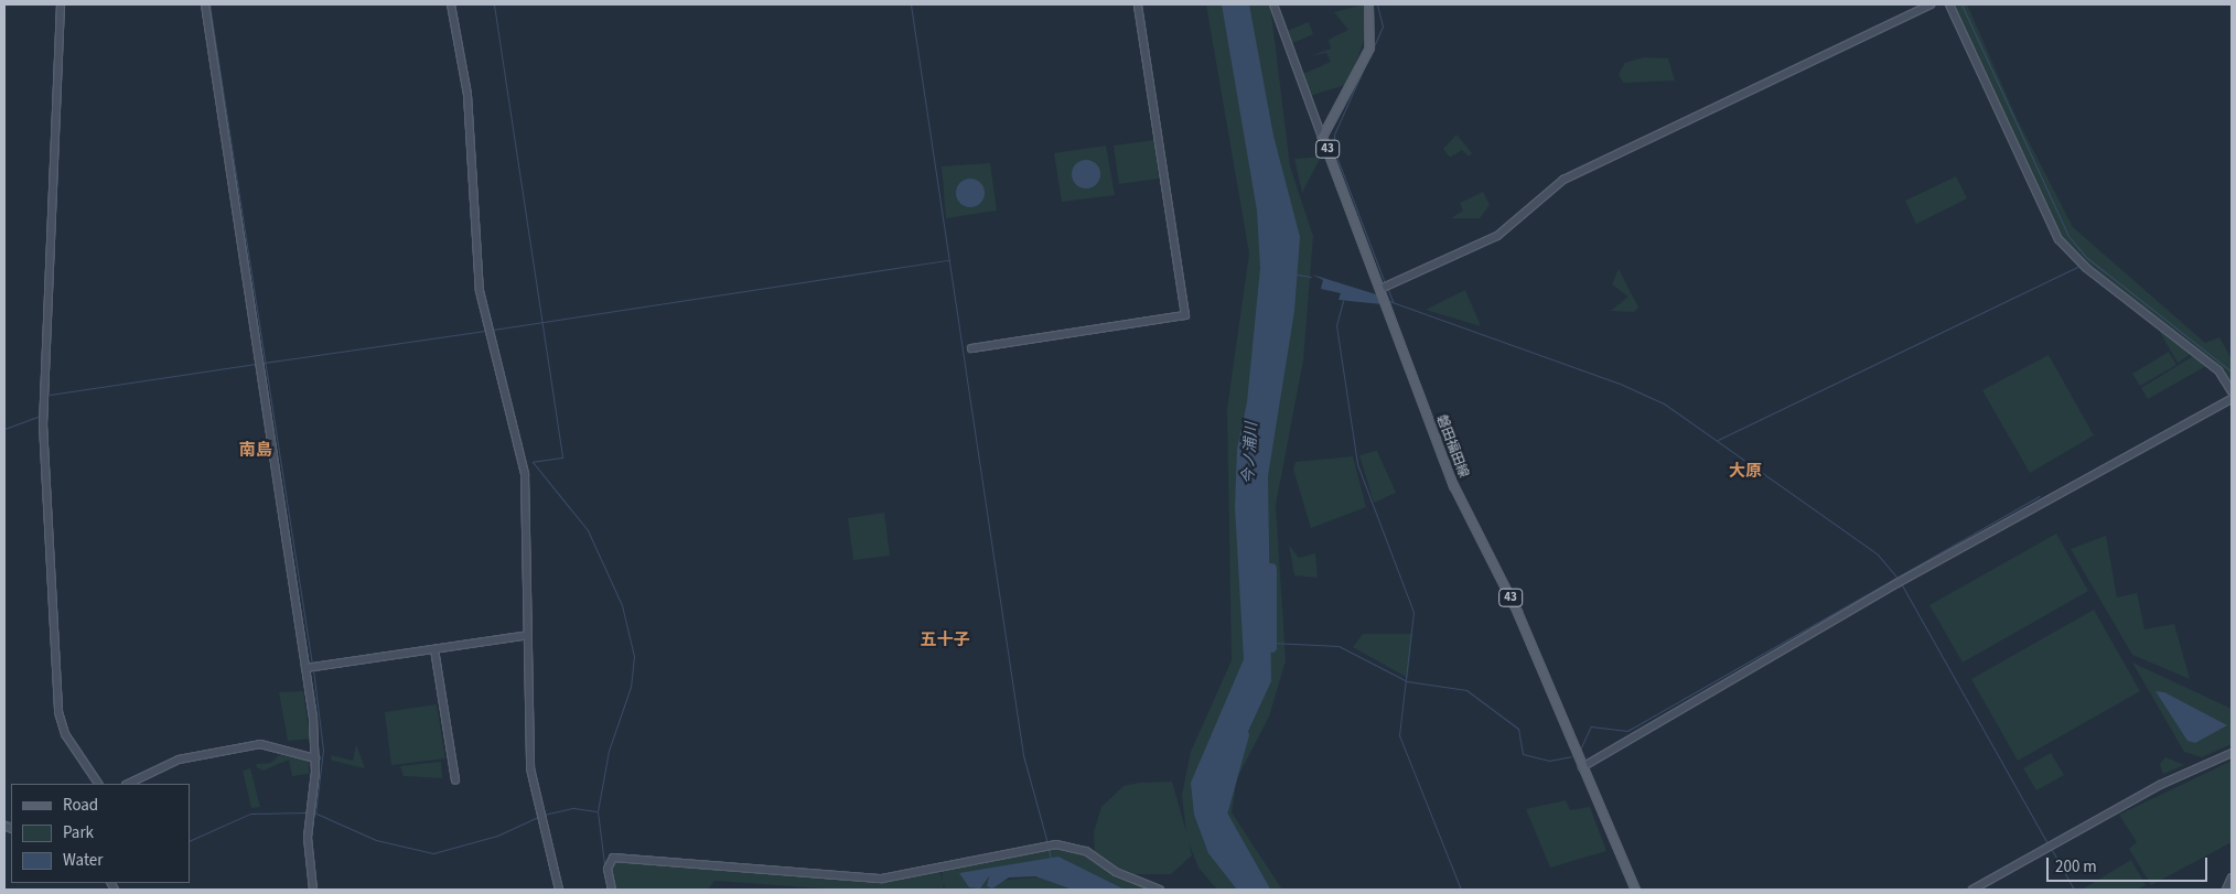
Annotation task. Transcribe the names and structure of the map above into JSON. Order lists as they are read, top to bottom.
{
  "streets": {
    "main road": ["43", "磐田福田線"]
  },
  "crossings": [
    ["43", "磐田福田線"]
  ],
  "districts": ["南島", "大原", "五十子"],
  "water": ["今ノ浦川"],
  "legend": ["Road", "Park", "Water"],
  "scale_bar": "200 m"
}
